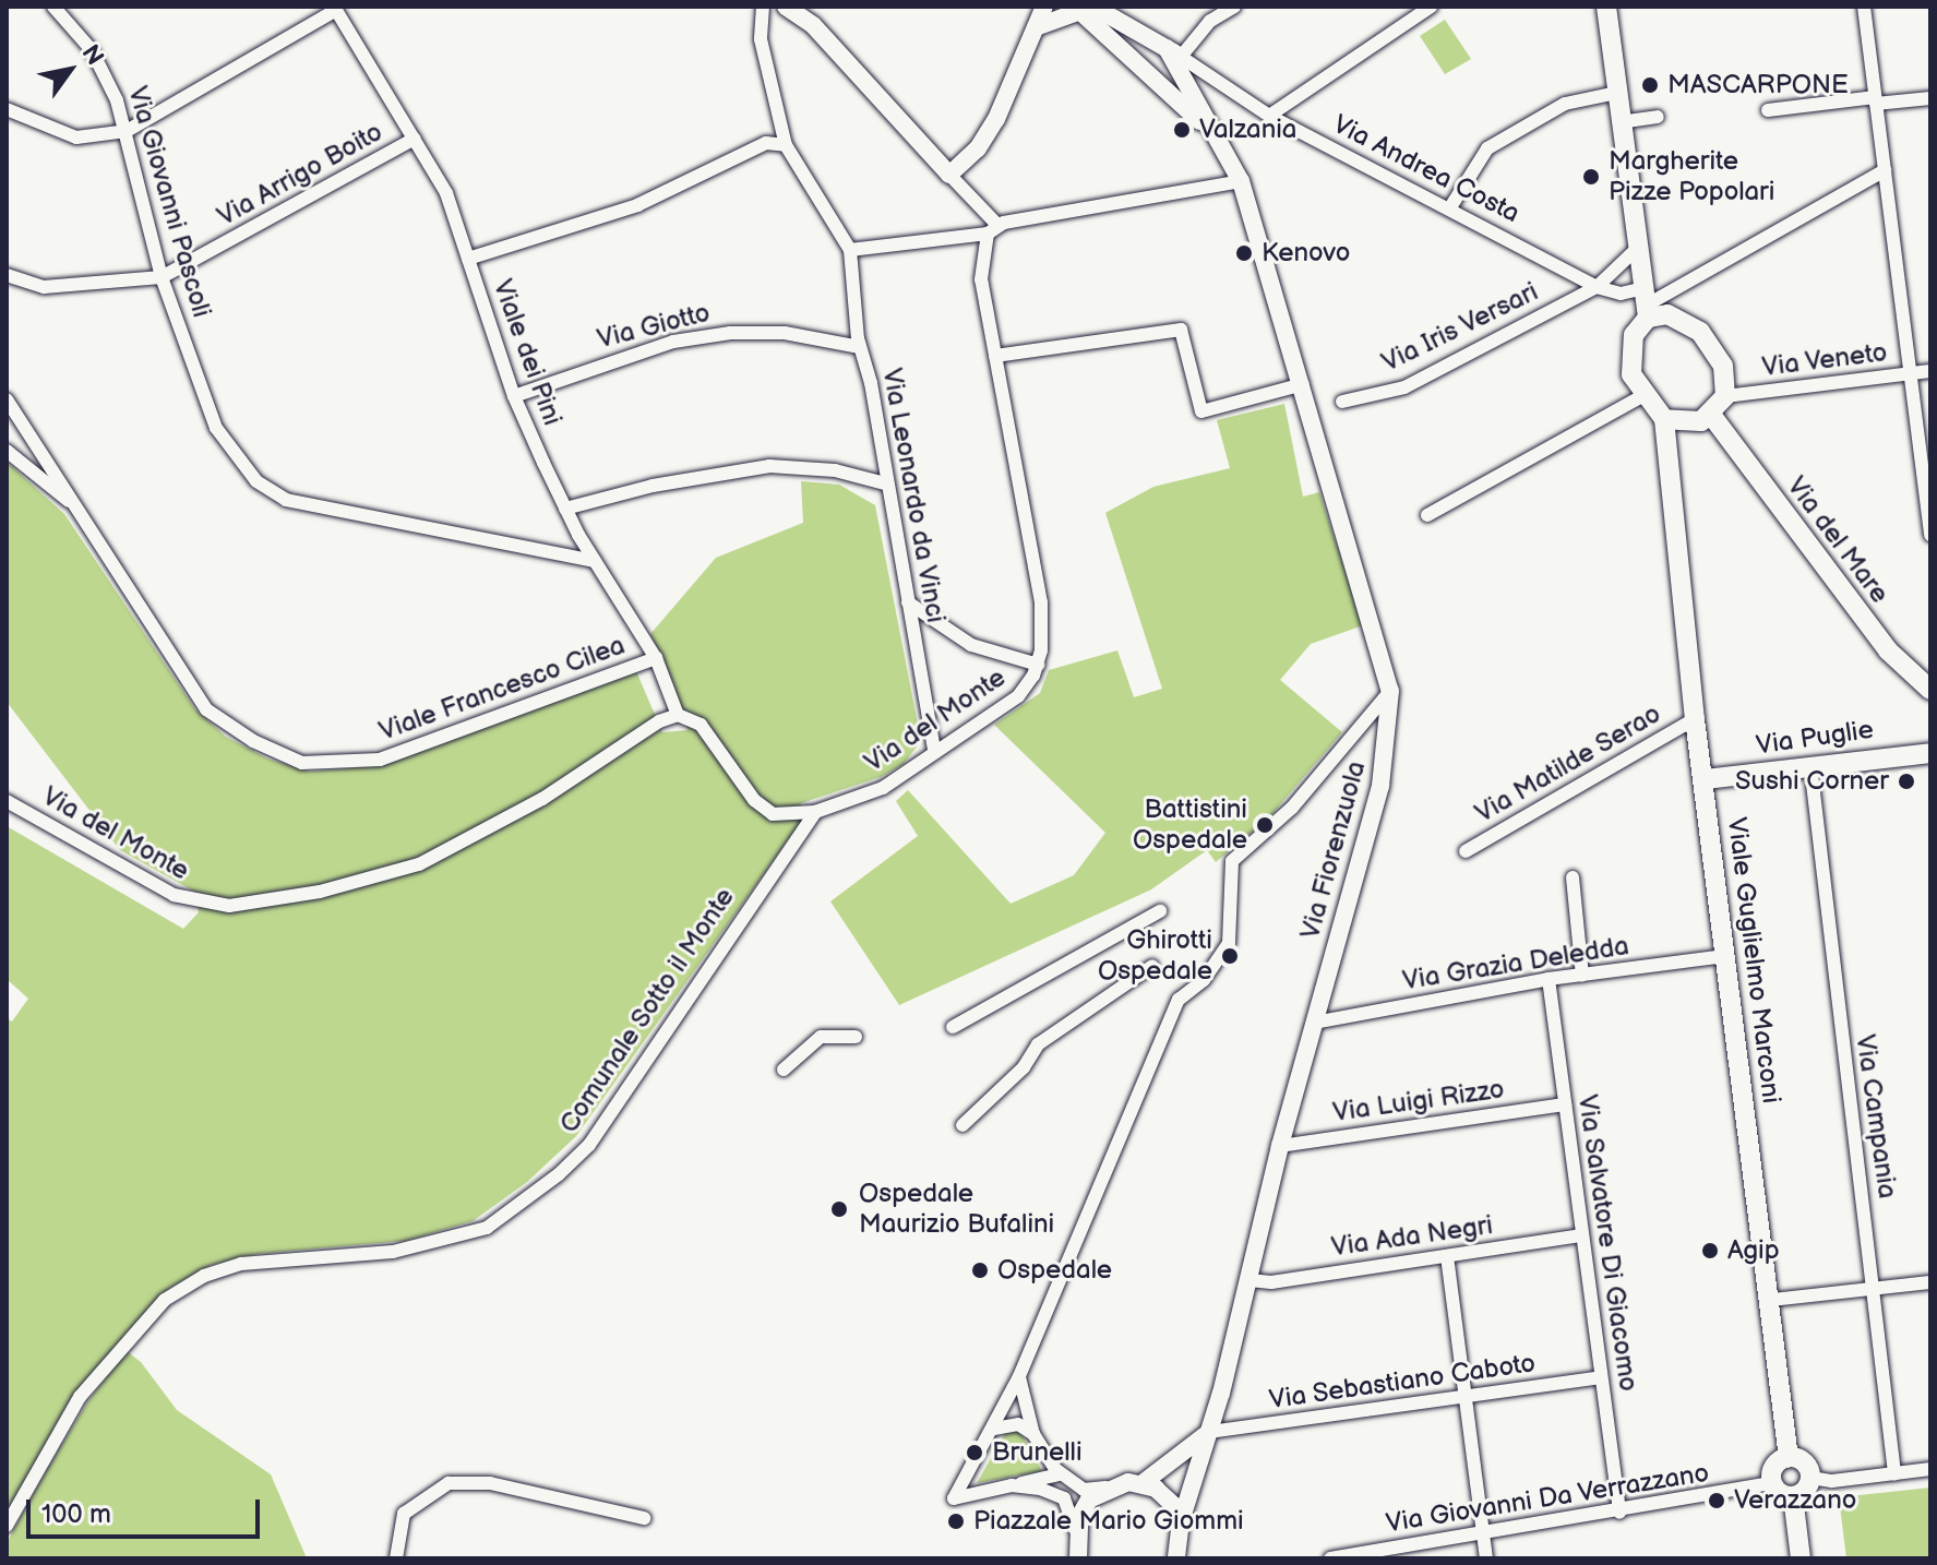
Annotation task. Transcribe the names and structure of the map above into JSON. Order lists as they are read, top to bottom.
{
  "streets": {
    "main road": ["Via del Mare", "Via Puglie", "Viale Guglielmo Marconi"],
    "street": [
      "Via Andrea Costa",
      "Via Arrigo Boito",
      "Via Giovanni Pascoli",
      "Via Giotto",
      "Via Iris Versari",
      "Viale dei Pini",
      "Via Veneto",
      "Via Leonardo da Vinci",
      "Viale Francesco Cilea",
      "Via del Monte",
      "Via Matilde Serao",
      "Via Fiorenzuola",
      "Via Grazia Deledda",
      "Comunale Sotto il Monte",
      "Via Luigi Rizzo",
      "Via Campania",
      "Via Ada Negri",
      "Via Salvatore Di Giacomo",
      "Via Sebastiano Caboto",
      "Via Giovanni Da Verrazzano"
    ]
  },
  "crossings": [
    ["Via Andrea Costa", "Via Iris Versari"],
    ["Via Andrea Costa", "Via Veneto"],
    ["Via Andrea Costa", "Via del Mare"],
    ["Via Andrea Costa", "Via Fiorenzuola"],
    ["Via Andrea Costa", "Viale Guglielmo Marconi"],
    ["Via Arrigo Boito", "Via Giovanni Pascoli"],
    ["Via Arrigo Boito", "Viale dei Pini"],
    ["Via Giovanni Pascoli", "Viale dei Pini"],
    ["Via Giotto", "Viale dei Pini"],
    ["Via Giotto", "Via Leonardo da Vinci"],
    ["Viale dei Pini", "Viale Francesco Cilea"],
    ["Viale dei Pini", "Via del Monte"],
    ["Via Veneto", "Via del Mare"],
    ["Via Veneto", "Viale Guglielmo Marconi"],
    ["Via Leonardo da Vinci", "Via del Monte"],
    ["Via del Mare", "Viale Guglielmo Marconi"],
    ["Via del Monte", "Comunale Sotto il Monte"],
    ["Via Puglie", "Viale Guglielmo Marconi"],
    ["Via Puglie", "Via Campania"],
    ["Via Matilde Serao", "Viale Guglielmo Marconi"],
    ["Via Fiorenzuola", "Via Grazia Deledda"],
    ["Via Fiorenzuola", "Via Luigi Rizzo"],
    ["Via Fiorenzuola", "Via Ada Negri"],
    ["Via Fiorenzuola", "Via Sebastiano Caboto"],
    ["Viale Guglielmo Marconi", "Via Grazia Deledda"],
    ["Viale Guglielmo Marconi", "Via Giovanni Da Verrazzano"],
    ["Via Grazia Deledda", "Via Salvatore Di Giacomo"],
    ["Via Luigi Rizzo", "Via Salvatore Di Giacomo"],
    ["Via Ada Negri", "Via Salvatore Di Giacomo"],
    ["Via Salvatore Di Giacomo", "Via Sebastiano Caboto"],
    ["Via Salvatore Di Giacomo", "Via Giovanni Da Verrazzano"]
  ],
  "places": [
    "MASCARPONE",
    "Valzania",
    "Margherite Pizze Popolari",
    "Kenovo",
    "Sushi Corner",
    "Battistini Ospedale",
    "Ghirotti Ospedale",
    "Ospedale Maurizio Bufalini",
    "Agip",
    "Ospedale",
    "Brunelli",
    "Verazzano",
    "Piazzale Mario Giommi"
  ],
  "scale_bar": "100 m",
  "north": "top right"
}
